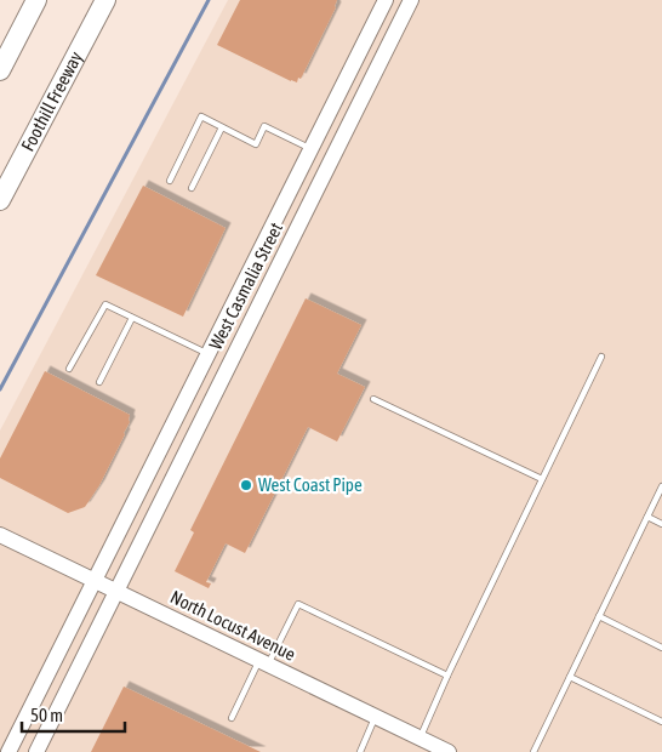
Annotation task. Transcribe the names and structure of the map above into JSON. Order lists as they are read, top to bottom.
{
  "streets": {
    "highway": ["Foothill Freeway"],
    "street": ["West Casmalia Street", "North Locust Avenue"]
  },
  "crossings": [
    ["West Casmalia Street", "North Locust Avenue"]
  ],
  "places": ["West Coast Pipe"],
  "scale_bar": "50 m"
}
